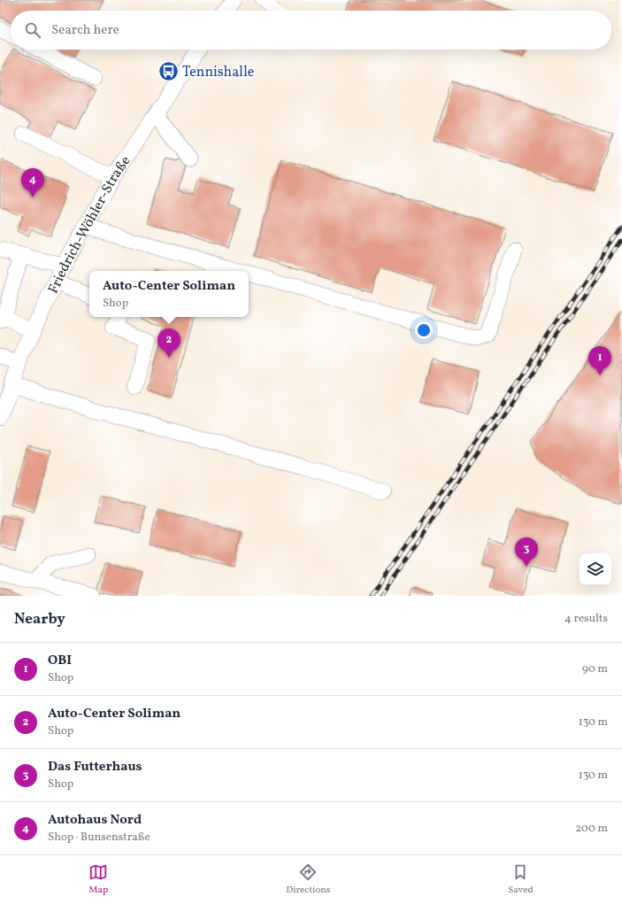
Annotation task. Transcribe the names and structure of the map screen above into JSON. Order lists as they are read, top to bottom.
{
  "streets": {
    "street": ["Friedrich-Wöhler-Straße"]
  },
  "places": {
    "bus stop": ["Tennishalle"]
  },
  "page": {
    "search": "Search here",
    "pins": [
      "4",
      "2",
      "1",
      "3"
    ],
    "popup": ["Auto-Center Soliman", "Shop"],
    "heading": ["Nearby", "4 results"],
    "list": [
      {
        "mark": "1",
        "name": "OBI",
        "note": "Shop",
        "value": "90 m"
      },
      {
        "mark": "2",
        "name": "Auto-Center Soliman",
        "note": "Shop",
        "value": "130 m"
      },
      {
        "mark": "3",
        "name": "Das Futterhaus",
        "note": "Shop",
        "value": "130 m"
      },
      {
        "mark": "4",
        "name": "Autohaus Nord",
        "note": "Shop · Bunsenstraße",
        "value": "200 m"
      }
    ],
    "nav": ["Map", "Directions", "Saved"]
  }
}
